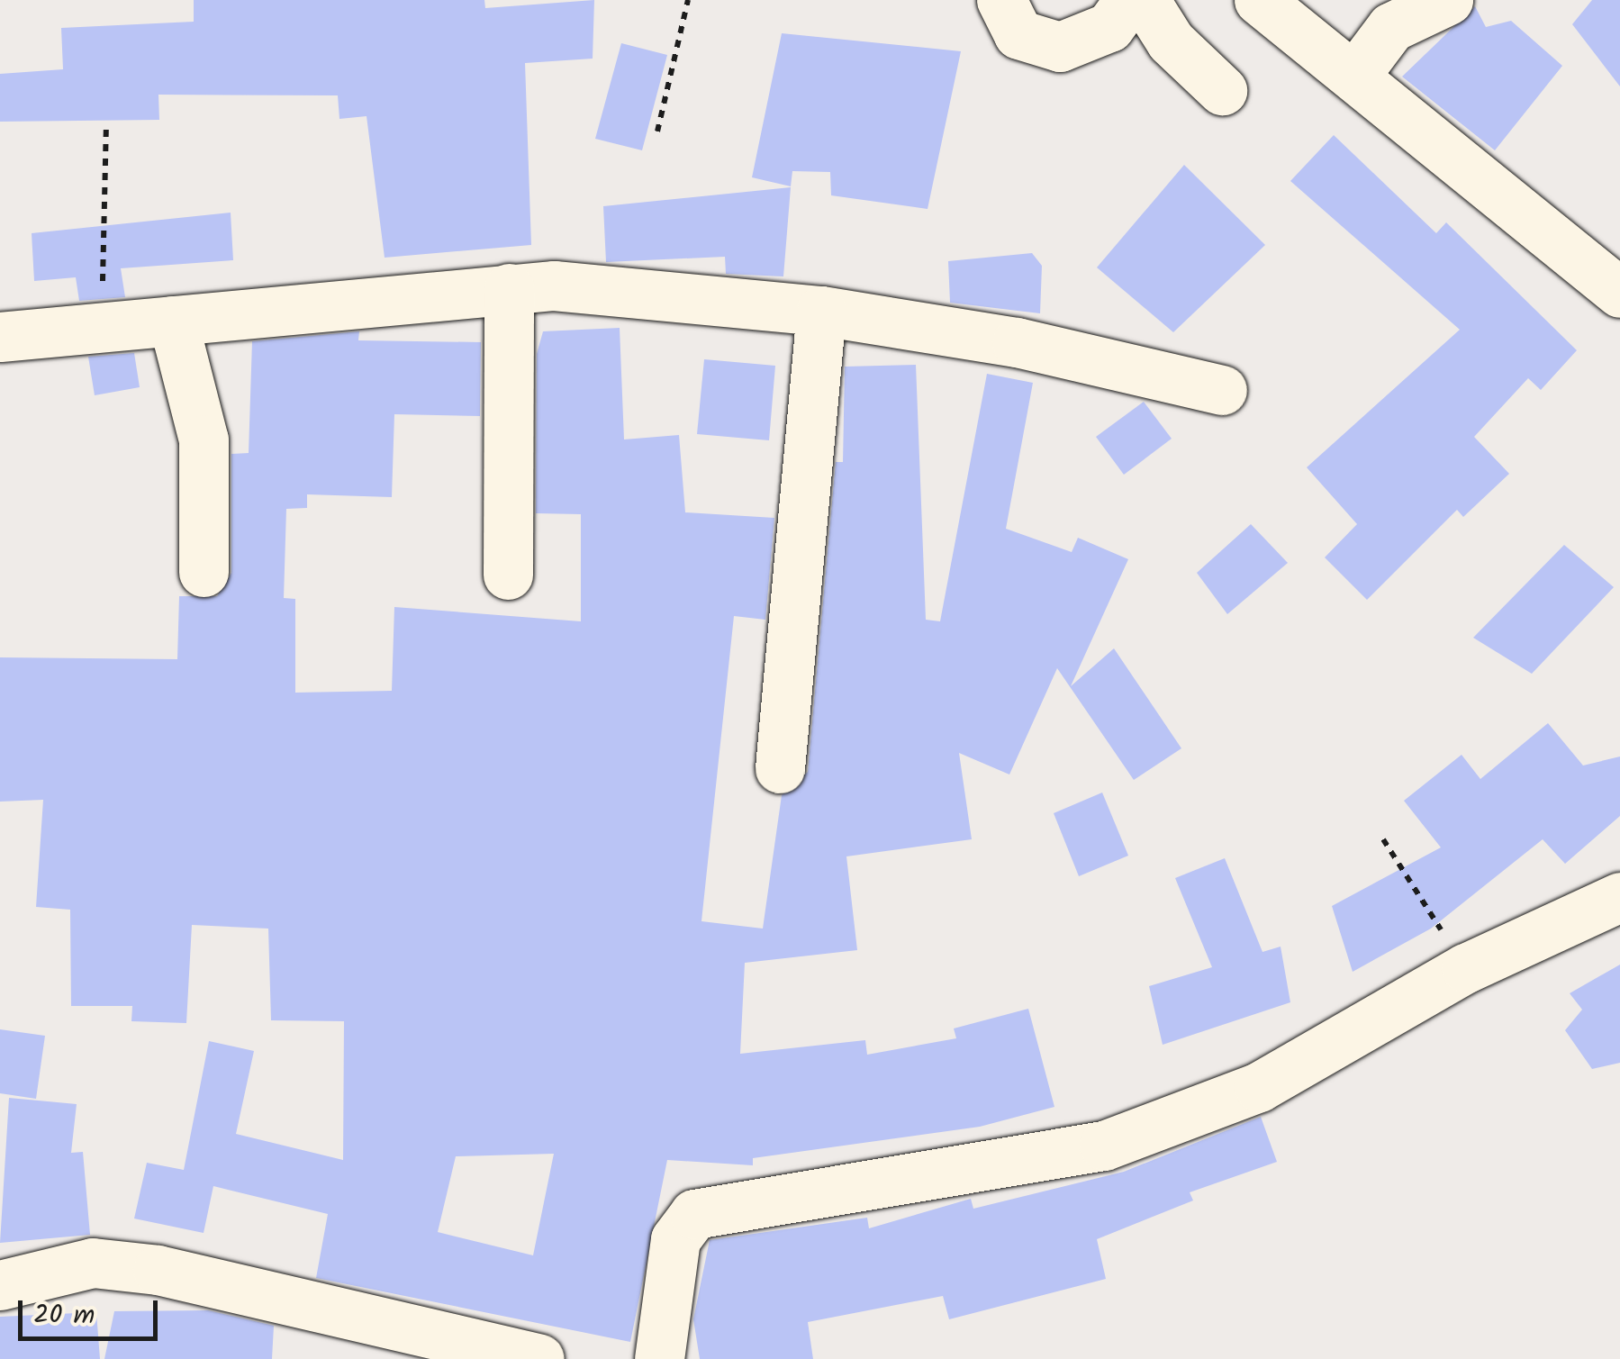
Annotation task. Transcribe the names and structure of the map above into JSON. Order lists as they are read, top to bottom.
{
  "scale_bar": "20 m"
}
